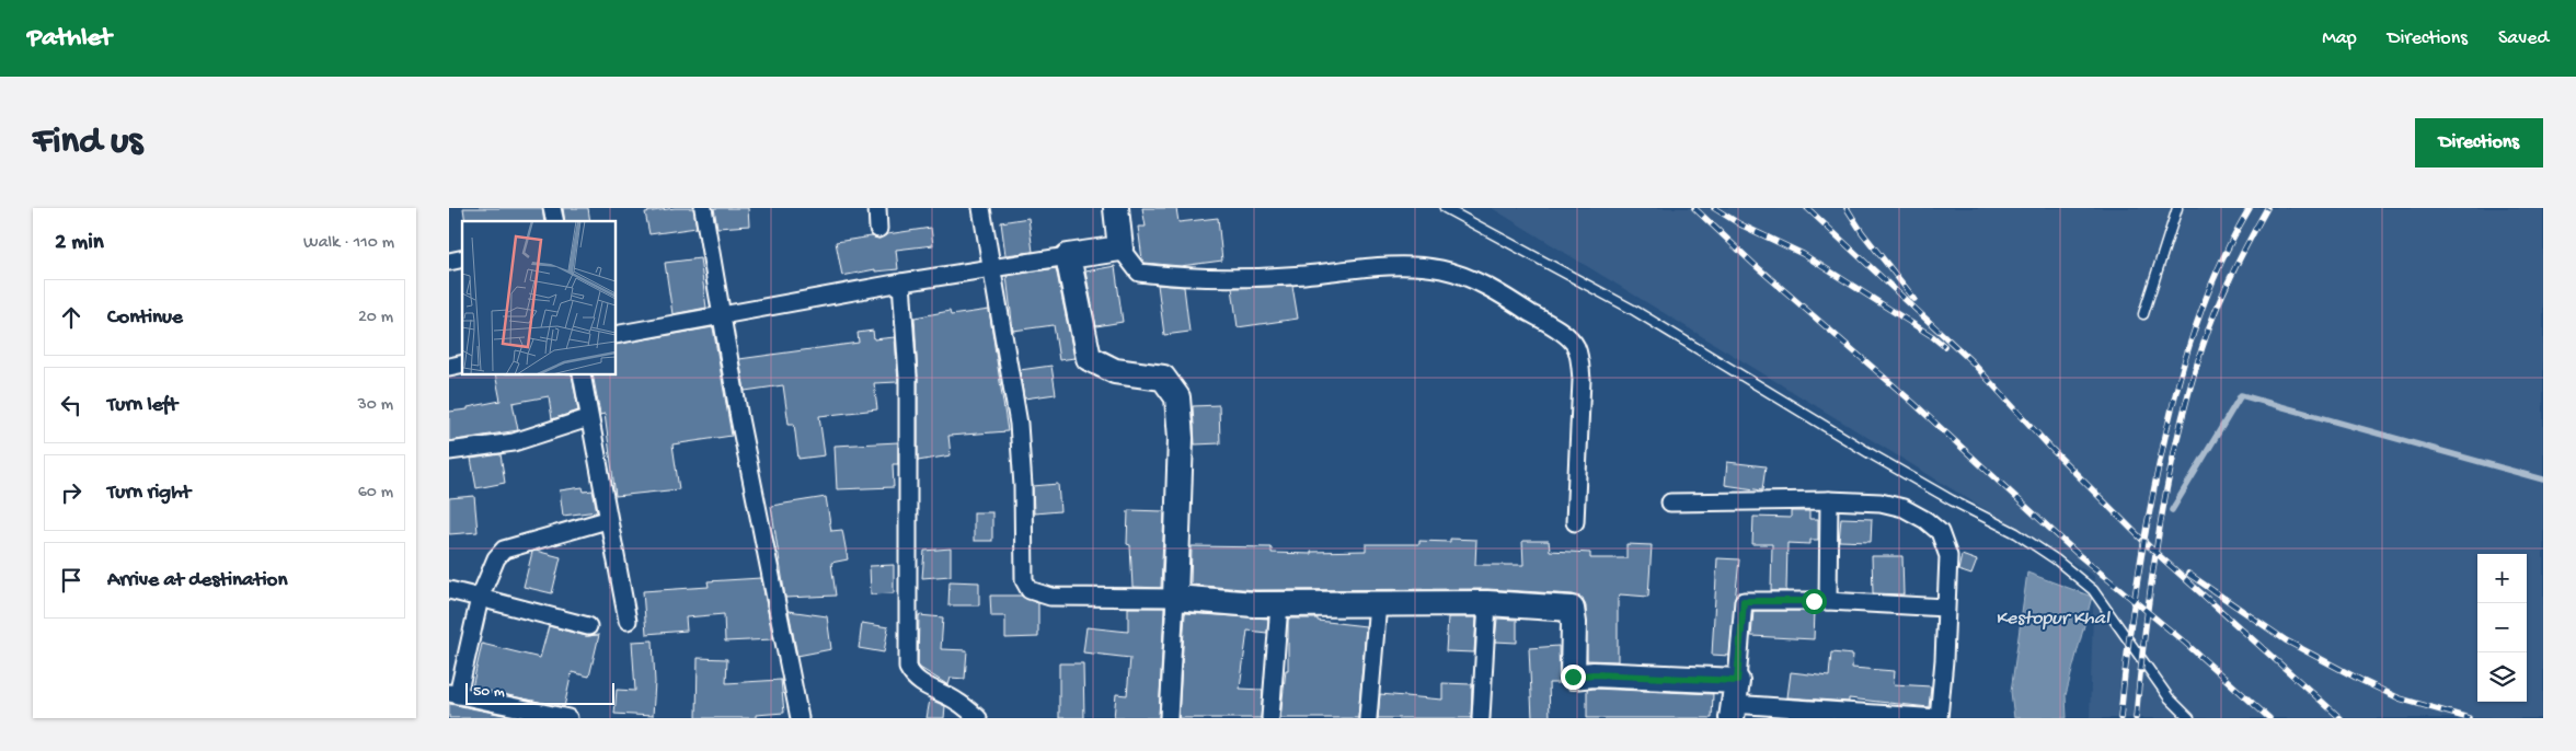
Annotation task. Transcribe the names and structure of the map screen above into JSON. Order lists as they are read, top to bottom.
{
  "water": ["Kestopur Khal"],
  "scale_bar": "50 m",
  "page": {
    "header": "Pathlet",
    "nav": ["Map", "Directions", "Saved"],
    "buttons": "Directions",
    "title": "Find us",
    "heading": ["2 min", "Walk · 110 m"],
    "list": [
      ["Continue", "20 m"],
      ["Turn left", "30 m"],
      ["Turn right", "60 m"],
      "Arrive at destination"
    ],
    "map_buttons": ["+", "−"],
    "scale": "50 m"
  }
}
